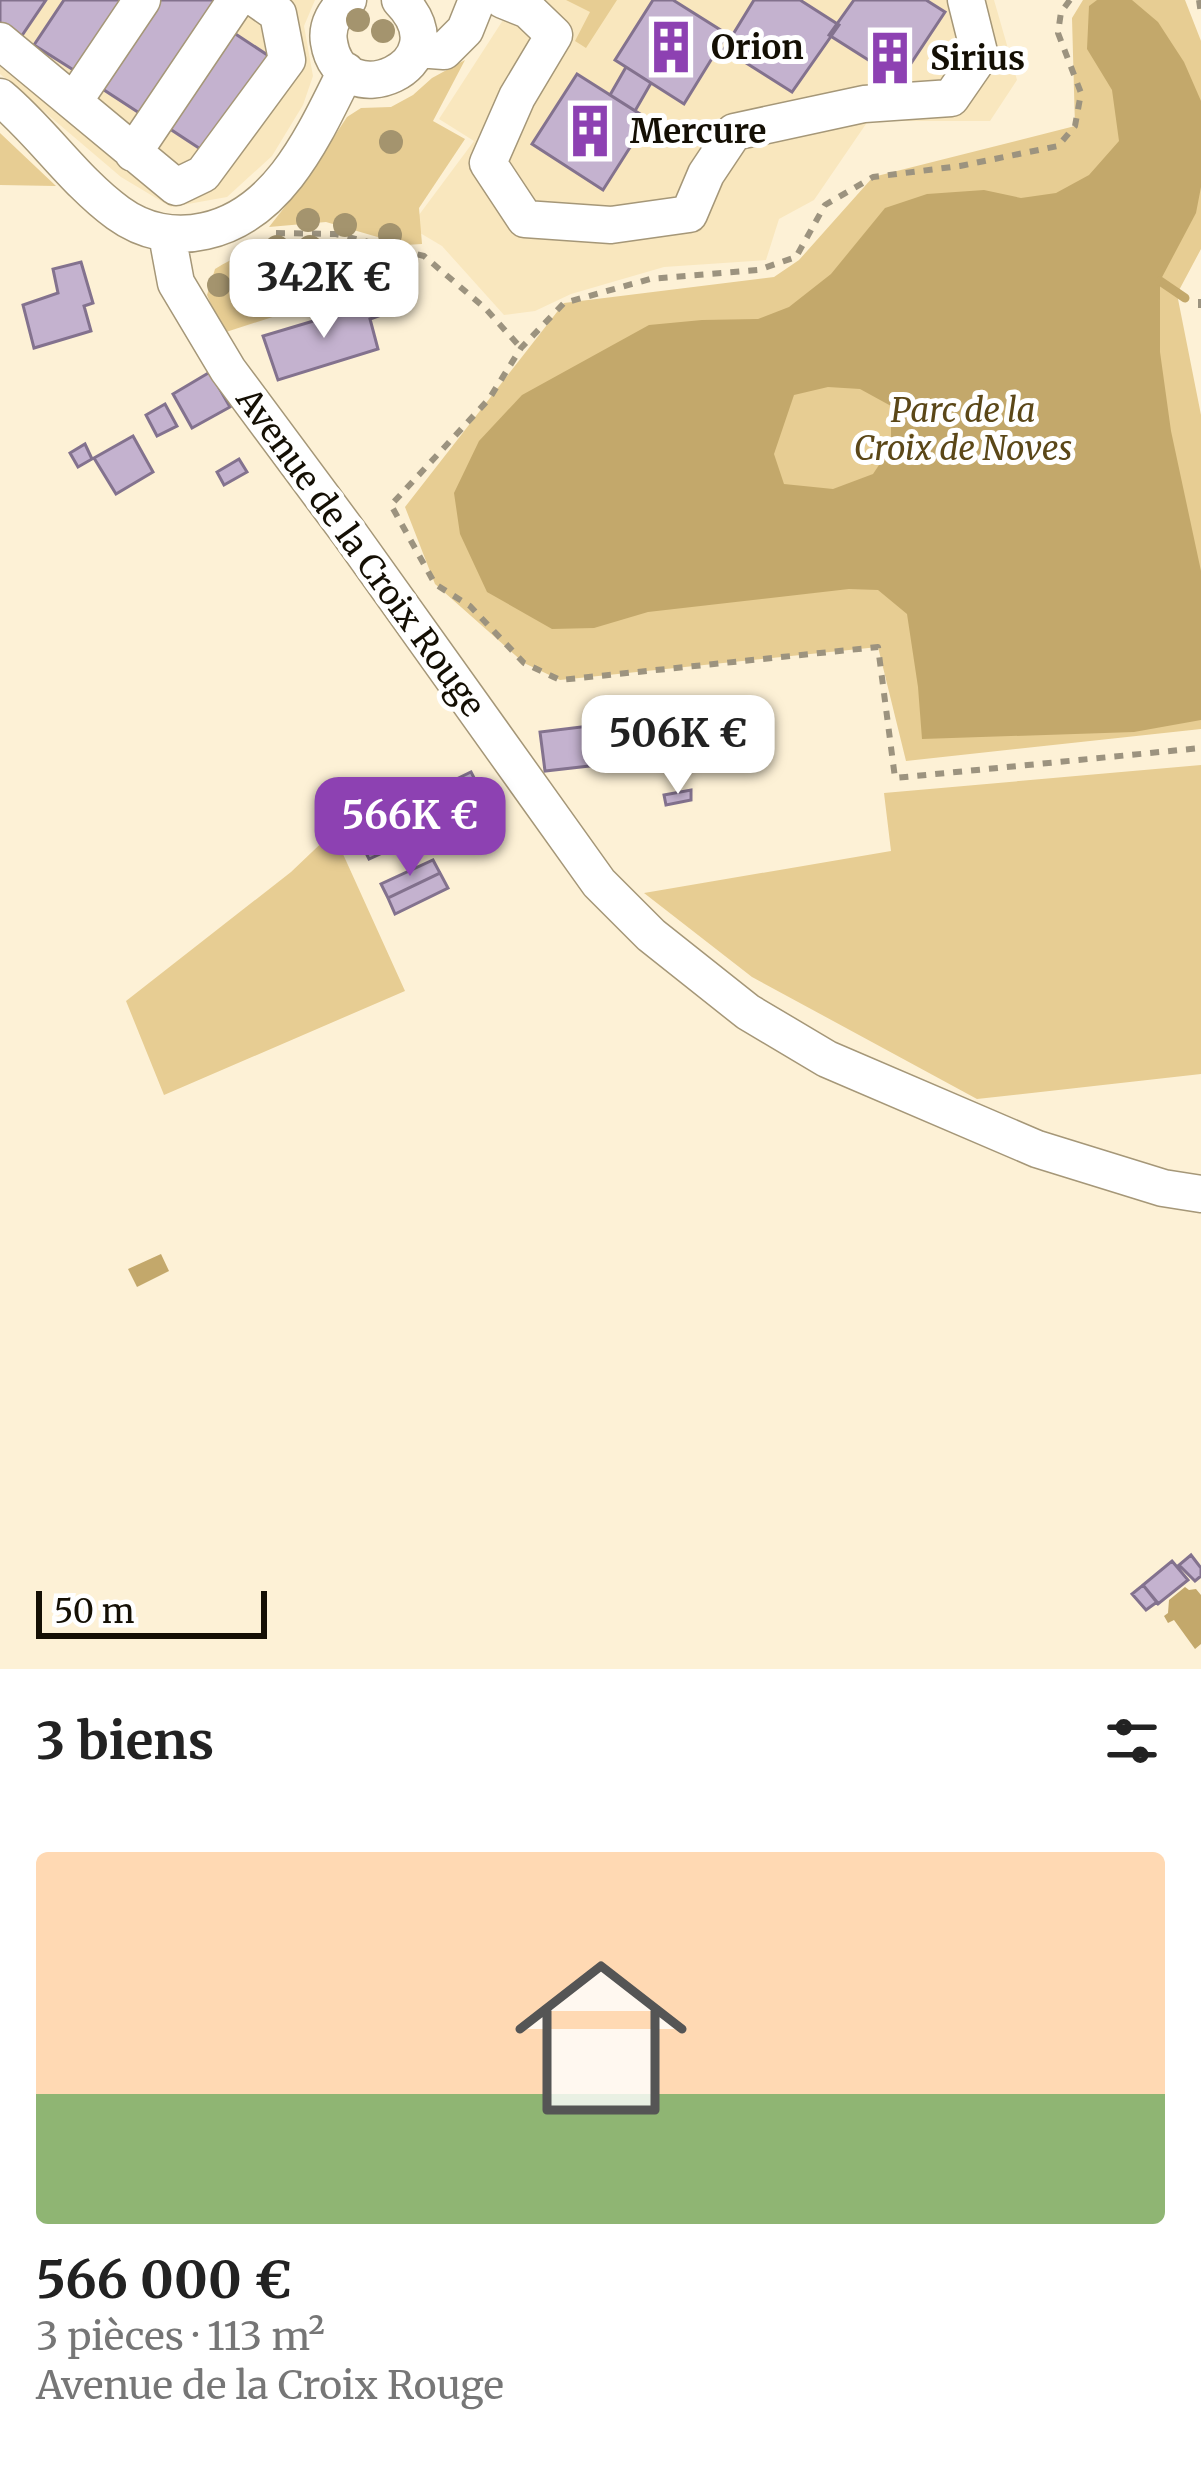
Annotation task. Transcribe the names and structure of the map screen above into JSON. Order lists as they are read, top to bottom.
{
  "streets": {
    "street": ["Avenue de la Croix Rouge"]
  },
  "parks": ["Parc de la Croix de Noves"],
  "places": {
    "building": ["Orion", "Sirius", "Mercure"]
  },
  "scale_bar": "50 m",
  "page": {
    "price": ["342K €", "506K €", "566K €"],
    "scale": "50 m",
    "heading": "3 biens",
    "list": [
      {
        "name": "566 000 €",
        "note": "3 pièces · 113 m² · Avenue de la Croix Rouge"
      }
    ]
  }
}
